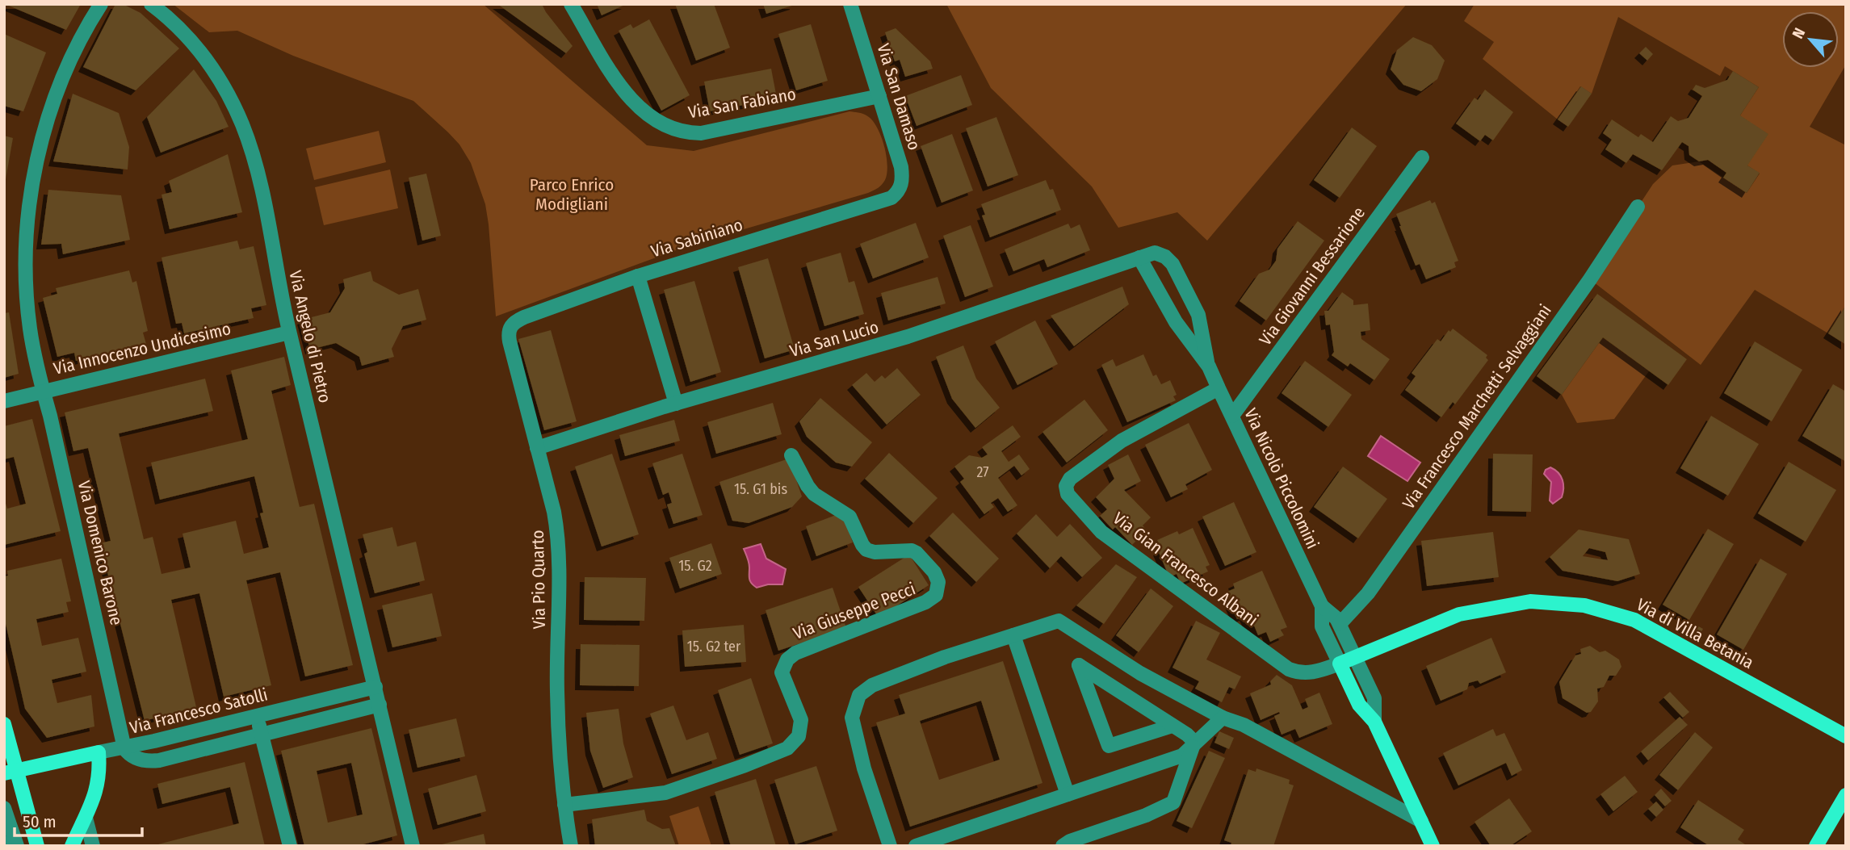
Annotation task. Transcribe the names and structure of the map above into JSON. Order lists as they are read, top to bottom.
{
  "streets": {
    "main road": ["Via Nicolò Piccolomini", "Via di Villa Betania"],
    "street": [
      "Via San Damaso",
      "Via San Fabiano",
      "Via Sabiniano",
      "Via Giovanni Bessarione",
      "Via Angelo di Pietro",
      "Via San Lucio",
      "Via Innocenzo Undicesimo",
      "Via Francesco Marchetti Selvaggiani",
      "Via Domenico Barone",
      "Via Gian Francesco Albani",
      "Via Pio Quarto",
      "Via Giuseppe Pecci",
      "Via Francesco Satolli"
    ]
  },
  "crossings": [
    ["Via San Damaso", "Via San Fabiano"],
    ["Via San Damaso", "Via Sabiniano"],
    ["Via Sabiniano", "Via Pio Quarto"],
    ["Via Giovanni Bessarione", "Via Nicolò Piccolomini"],
    ["Via Angelo di Pietro", "Via Innocenzo Undicesimo"],
    ["Via Angelo di Pietro", "Via Francesco Satolli"],
    ["Via San Lucio", "Via Nicolò Piccolomini"],
    ["Via San Lucio", "Via Pio Quarto"],
    ["Via Innocenzo Undicesimo", "Via Domenico Barone"],
    ["Via Francesco Marchetti Selvaggiani", "Via Nicolò Piccolomini"],
    ["Via Nicolò Piccolomini", "Via Gian Francesco Albani"],
    ["Via Nicolò Piccolomini", "Via di Villa Betania"],
    ["Via Domenico Barone", "Via Francesco Satolli"],
    ["Via Gian Francesco Albani", "Via di Villa Betania"],
    ["Via Pio Quarto", "Via Giuseppe Pecci"]
  ],
  "parks": ["Parco Enrico Modigliani"],
  "house_numbers": [
    "27",
    "15. G1 bis",
    "15. G2",
    "15. G2 ter"
  ],
  "scale_bar": "50 m",
  "north": "top left"
}
